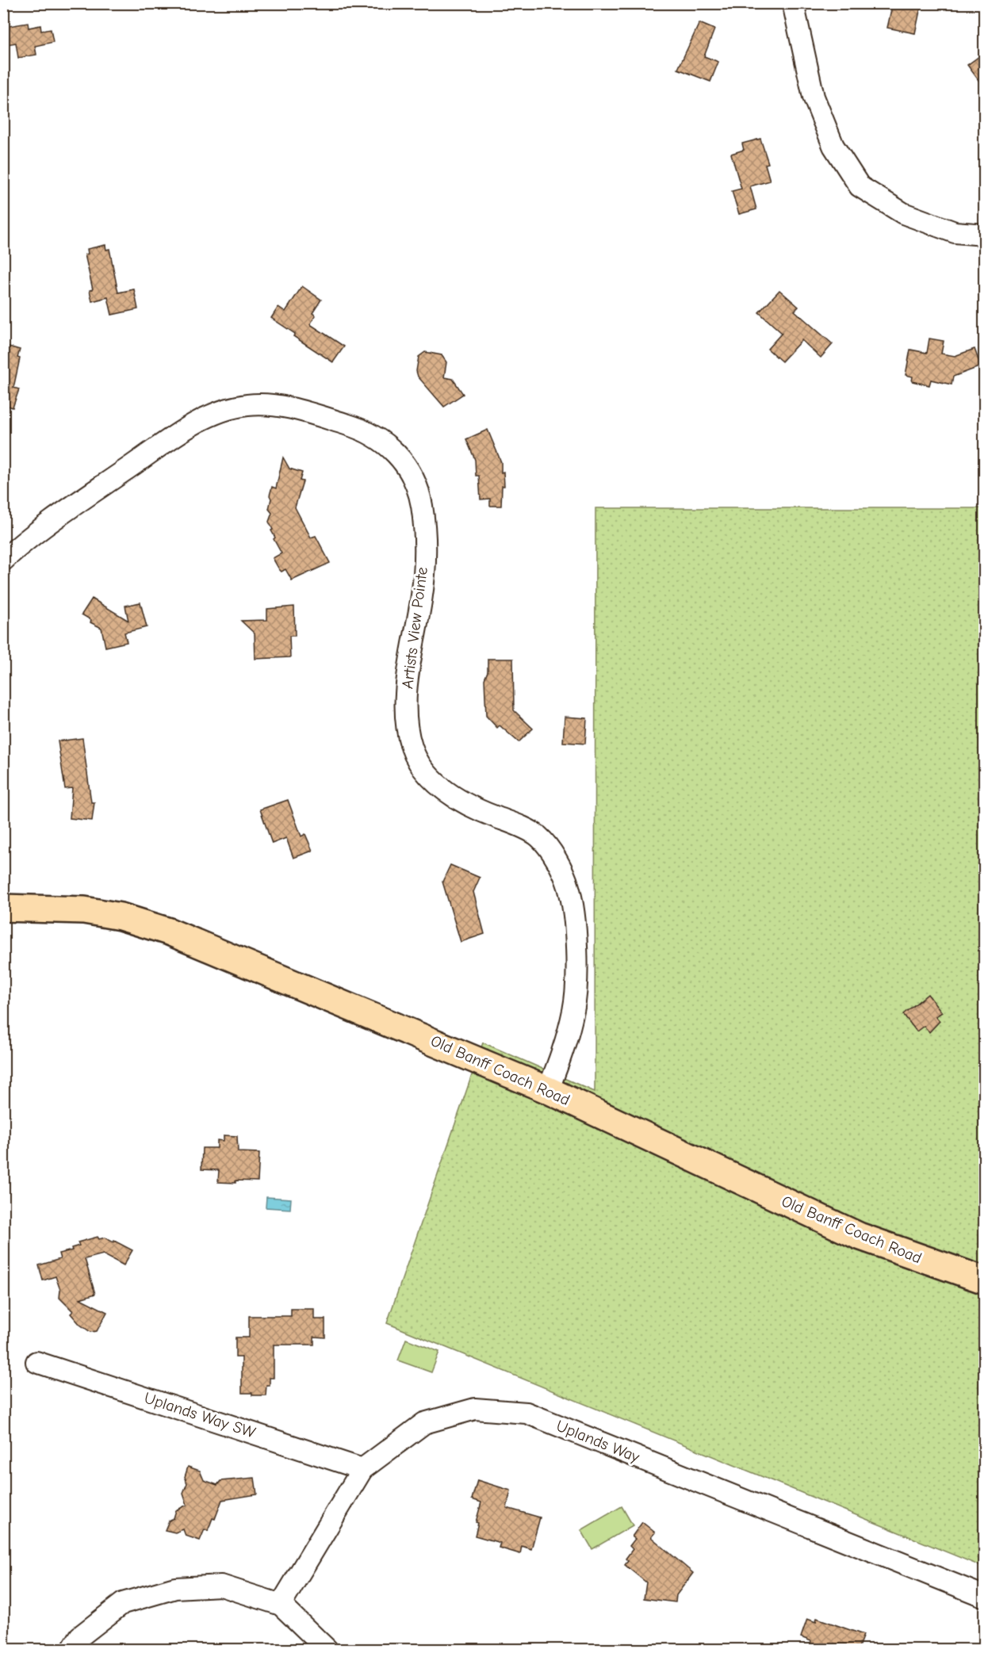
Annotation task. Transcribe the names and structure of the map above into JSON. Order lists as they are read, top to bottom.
{
  "streets": {
    "main road": ["Old Banff Coach Road"],
    "street": ["Artists View Pointe", "Uplands Way SW", "Uplands Way"]
  },
  "crossings": [
    ["Artists View Pointe", "Old Banff Coach Road"],
    ["Uplands Way SW", "Uplands Way"]
  ]
}
